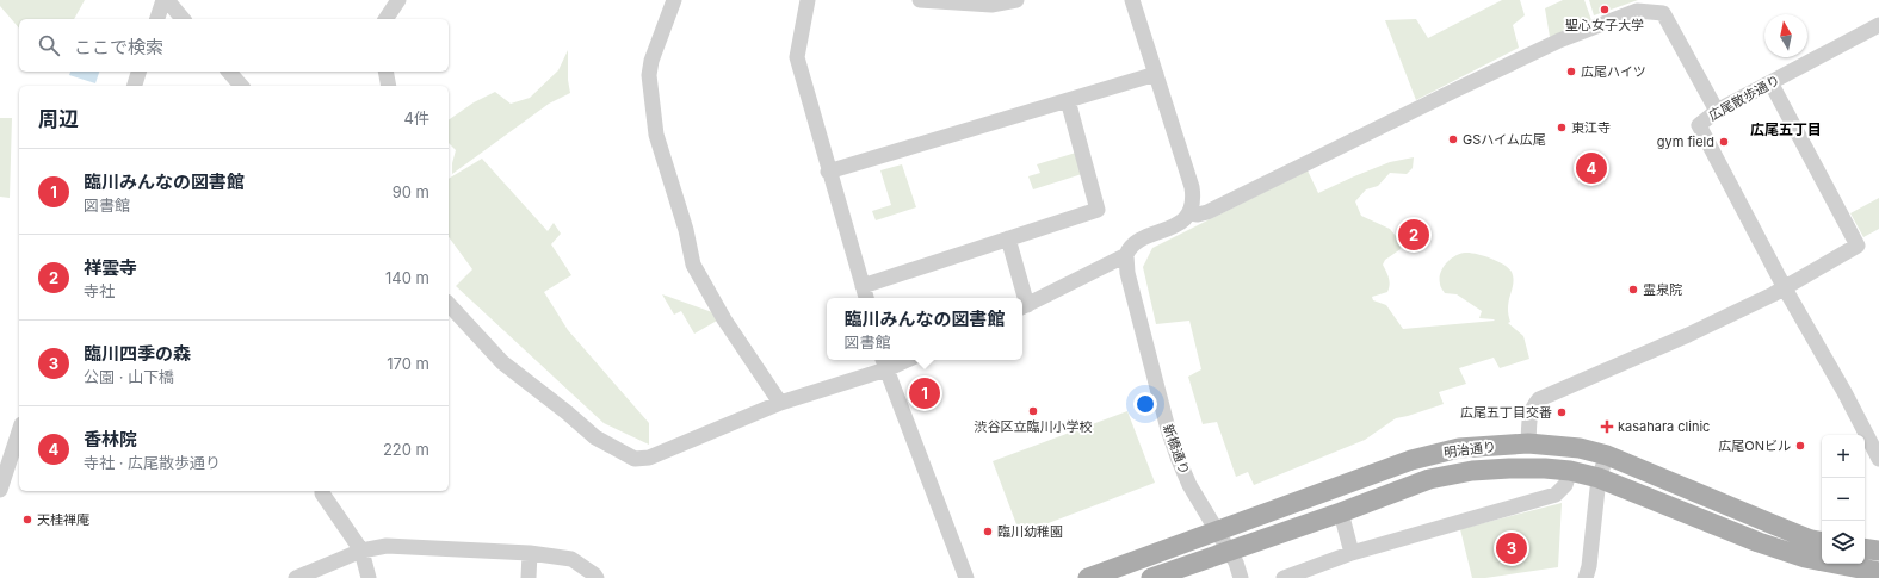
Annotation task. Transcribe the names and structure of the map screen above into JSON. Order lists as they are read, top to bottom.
{
  "streets": {
    "main road": ["明治通り"],
    "street": ["広尾散歩通り", "新橋通り"]
  },
  "crossings": [
    ["新橋通り", "明治通り"]
  ],
  "districts": ["広尾五丁目"],
  "places": {
    "other": [
      "聖心女子大学",
      "広尾ハイツ",
      "東江寺",
      "GSハイム広尾",
      "gym field",
      "霊泉院",
      "渋谷区立臨川小学校",
      "広尾五丁目交番",
      "広尾ONビル",
      "天桂禅庵",
      "臨川幼稚園"
    ],
    "health": ["kasahara clinic"]
  },
  "north": "top",
  "page": {
    "search": "ここで検索",
    "heading": ["周辺", "4件"],
    "list": [
      {
        "mark": "1",
        "name": "臨川みんなの図書館",
        "note": "図書館",
        "value": "90 m"
      },
      {
        "mark": "2",
        "name": "祥雲寺",
        "note": "寺社",
        "value": "140 m"
      },
      {
        "mark": "3",
        "name": "臨川四季の森",
        "note": "公園 · 山下橋",
        "value": "170 m"
      },
      {
        "mark": "4",
        "name": "香林院",
        "note": "寺社 · 広尾散歩通り",
        "value": "220 m"
      }
    ],
    "pins": [
      "4",
      "2",
      "1",
      "3"
    ],
    "popup": ["臨川みんなの図書館", "図書館"],
    "map_buttons": ["+", "−"]
  }
}
